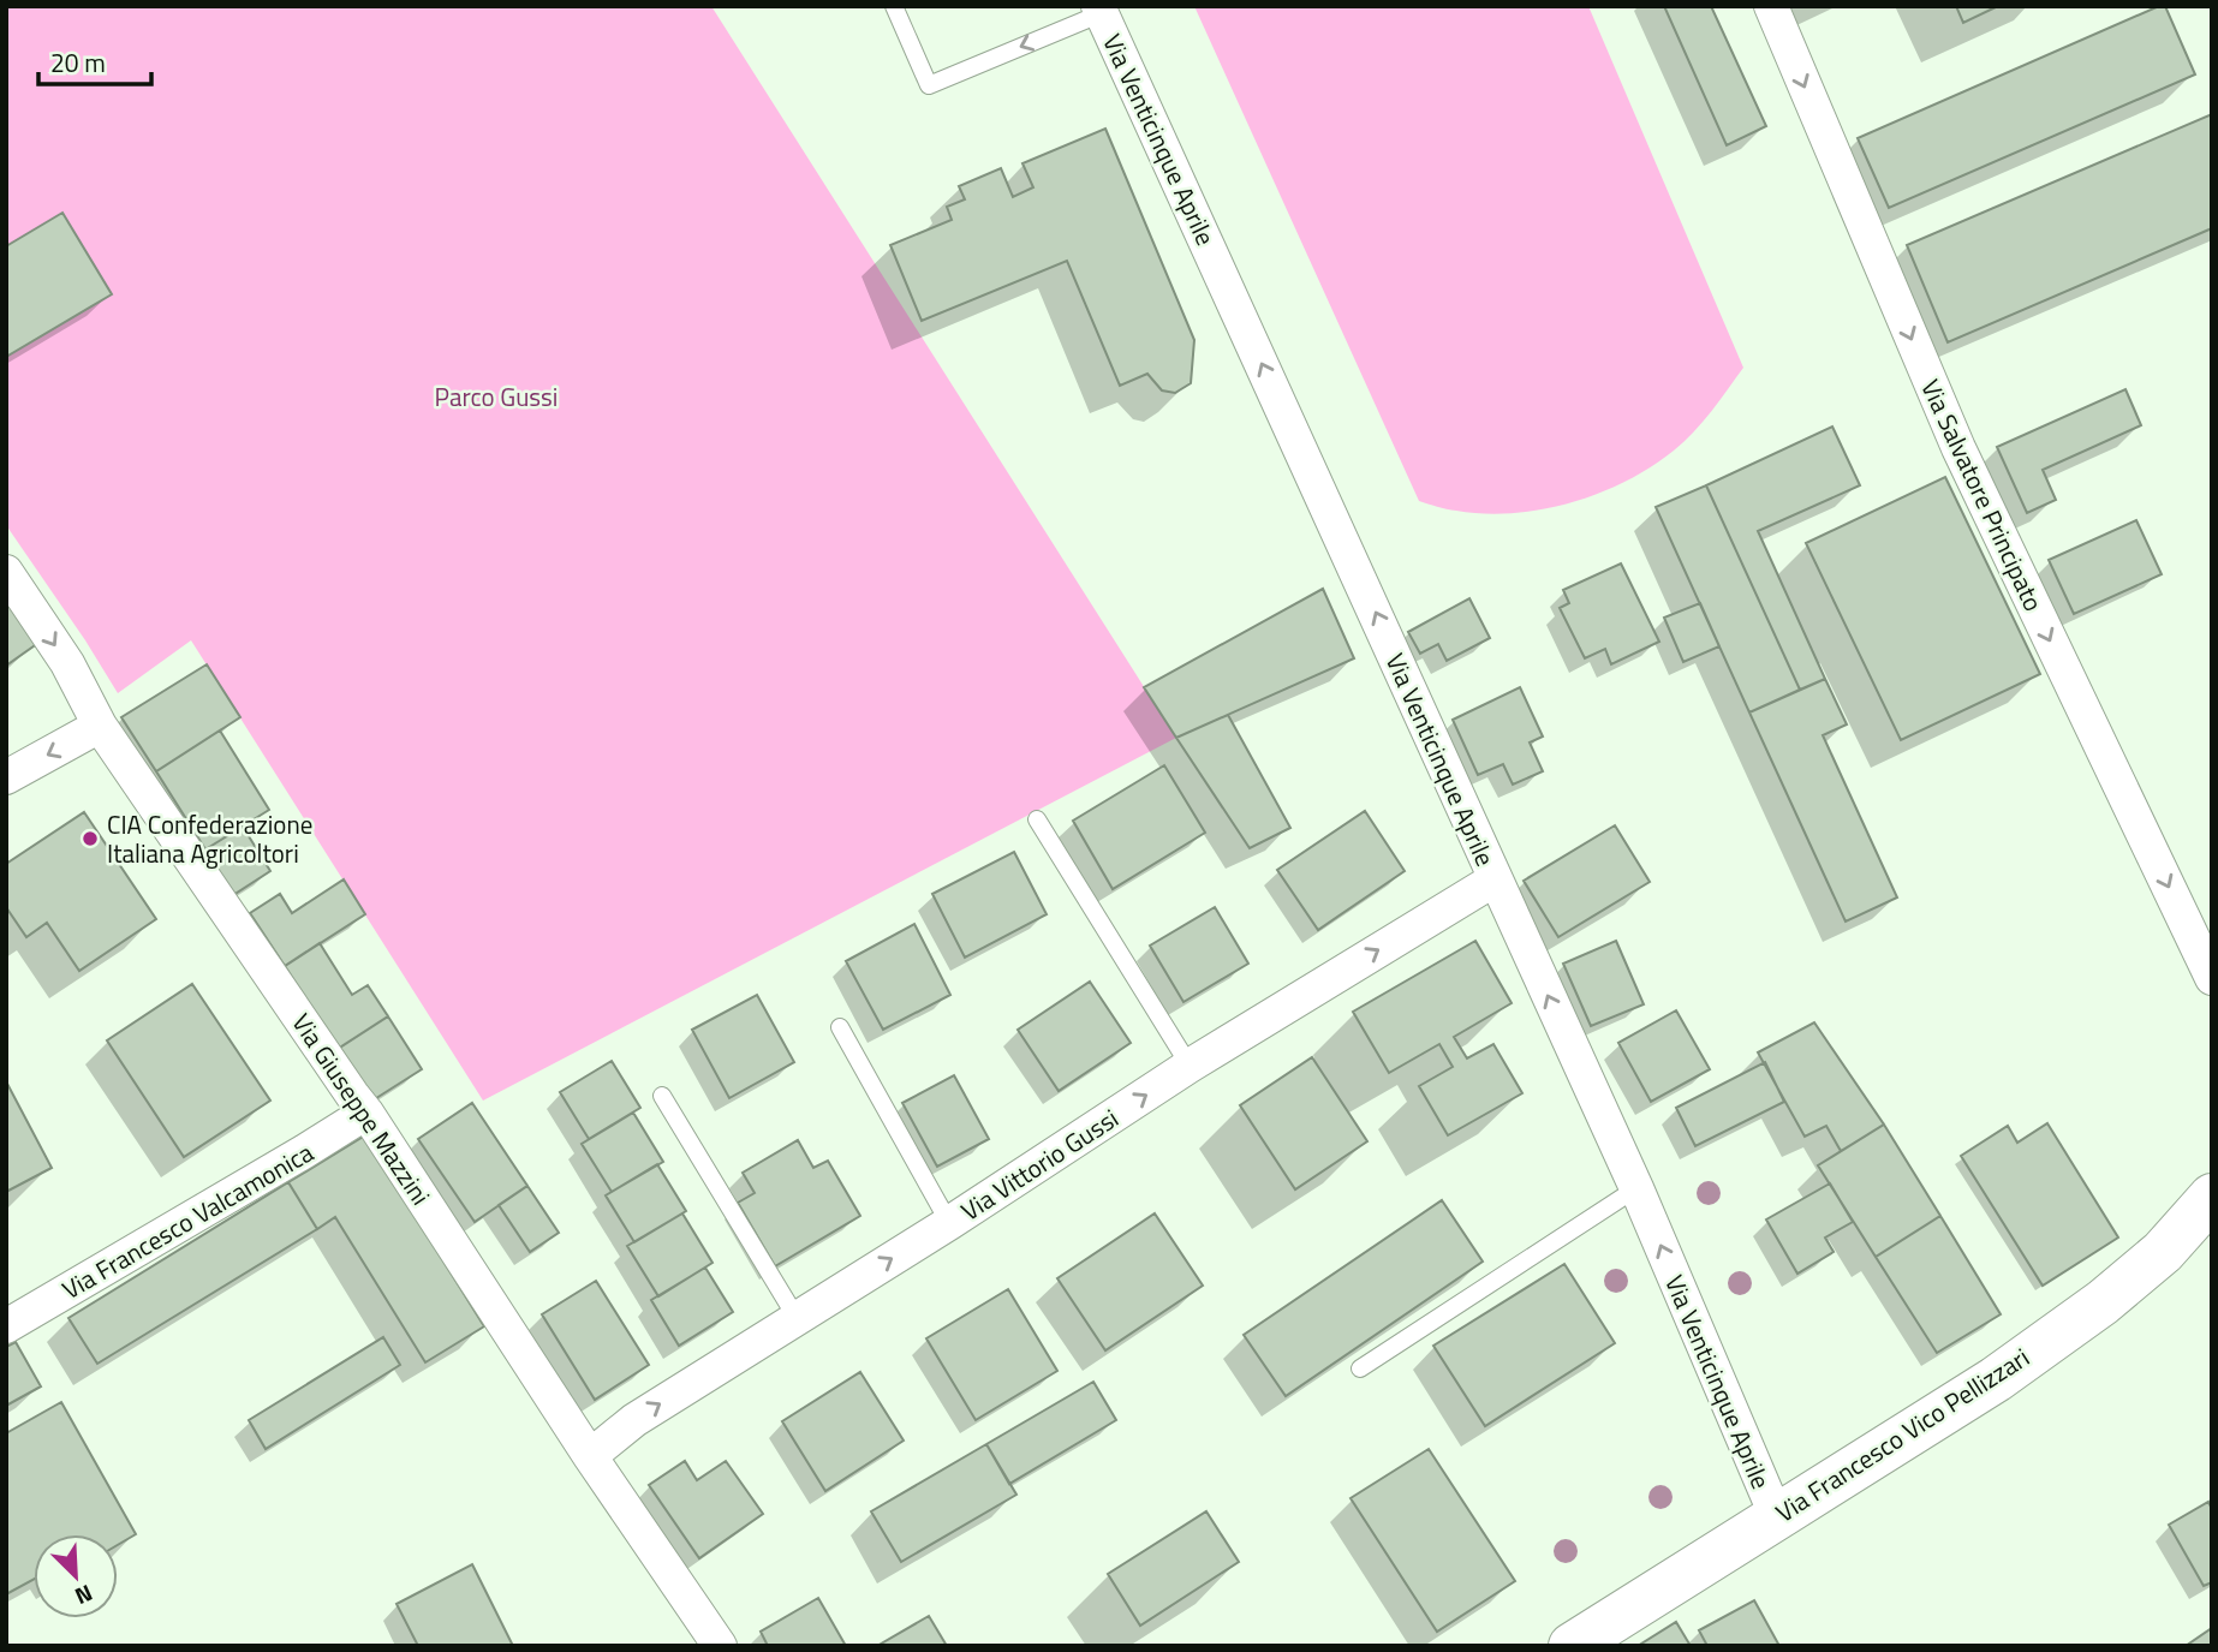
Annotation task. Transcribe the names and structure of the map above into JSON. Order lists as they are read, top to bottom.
{
  "streets": {
    "street": [
      "Via Venticinque Aprile",
      "Via Salvatore Principato",
      "Via Giuseppe Mazzini",
      "Via Vittorio Gussi",
      "Via Francesco Valcamonica",
      "Via Francesco Vico Pellizzari"
    ]
  },
  "crossings": [
    ["Via Venticinque Aprile", "Via Vittorio Gussi"],
    ["Via Venticinque Aprile", "Via Francesco Vico Pellizzari"],
    ["Via Giuseppe Mazzini", "Via Vittorio Gussi"],
    ["Via Giuseppe Mazzini", "Via Francesco Valcamonica"]
  ],
  "one_way": ["Via Venticinque Aprile", "Via Salvatore Principato", "Via Vittorio Gussi"],
  "parks": ["Parco Gussi"],
  "places": ["CIA Confederazione Italiana Agricoltori"],
  "scale_bar": "20 m",
  "north": "bottom right"
}
